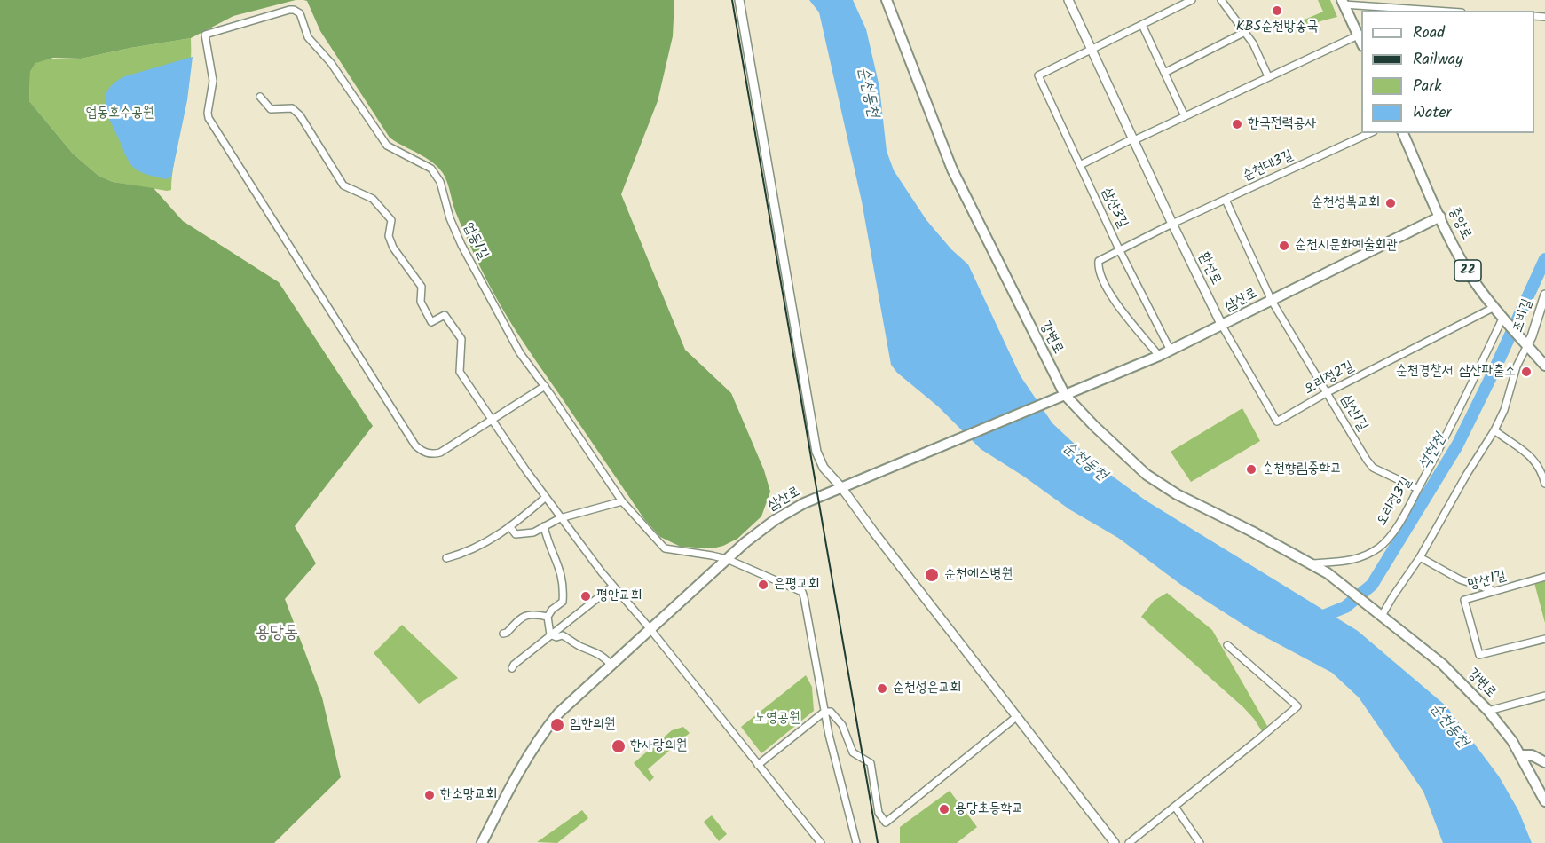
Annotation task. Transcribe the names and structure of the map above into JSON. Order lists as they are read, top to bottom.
{
  "streets": {
    "main road": [
      "중앙로",
      "22",
      "삼산로",
      "강변로"
    ],
    "street": [
      "순천대3길",
      "삼산3길",
      "업동1길",
      "환선로",
      "조비길",
      "오리정2길",
      "삼산1길",
      "오리정3길",
      "망산1길"
    ]
  },
  "crossings": [
    ["순천대3길", "환선로"],
    ["순천대3길", "삼산1길"],
    ["삼산3길", "환선로"],
    ["삼산3길", "삼산로"],
    ["중앙로", "22"],
    ["중앙로", "삼산로"],
    ["중앙로", "오리정2길"],
    ["중앙로", "오리정3길"],
    ["업동1길", "삼산로"],
    ["환선로", "삼산로"],
    ["환선로", "오리정2길"],
    ["22", "조비길"],
    ["22", "오리정3길"],
    ["삼산로", "강변로"],
    ["삼산로", "오리정2길"],
    ["삼산로", "삼산1길"],
    ["강변로", "오리정3길"],
    ["오리정2길", "삼산1길"],
    ["삼산1길", "오리정3길"]
  ],
  "districts": ["용당동"],
  "water": ["순천동천", "석현천"],
  "parks": ["업동호수공원", "노영공원"],
  "places": [
    "KBS순천방송국",
    "한국전력공사",
    "순천성북교회",
    "순천시문화예술회관",
    "순천경찰서 삼산파출소",
    "순천향림중학교",
    "순천에스병원",
    "은평교회",
    "평안교회",
    "순천성은교회",
    "임한의원",
    "한사랑의원",
    "한소망교회",
    "용당초등학교"
  ],
  "legend": [
    "Road",
    "Railway",
    "Park",
    "Water"
  ]
}
